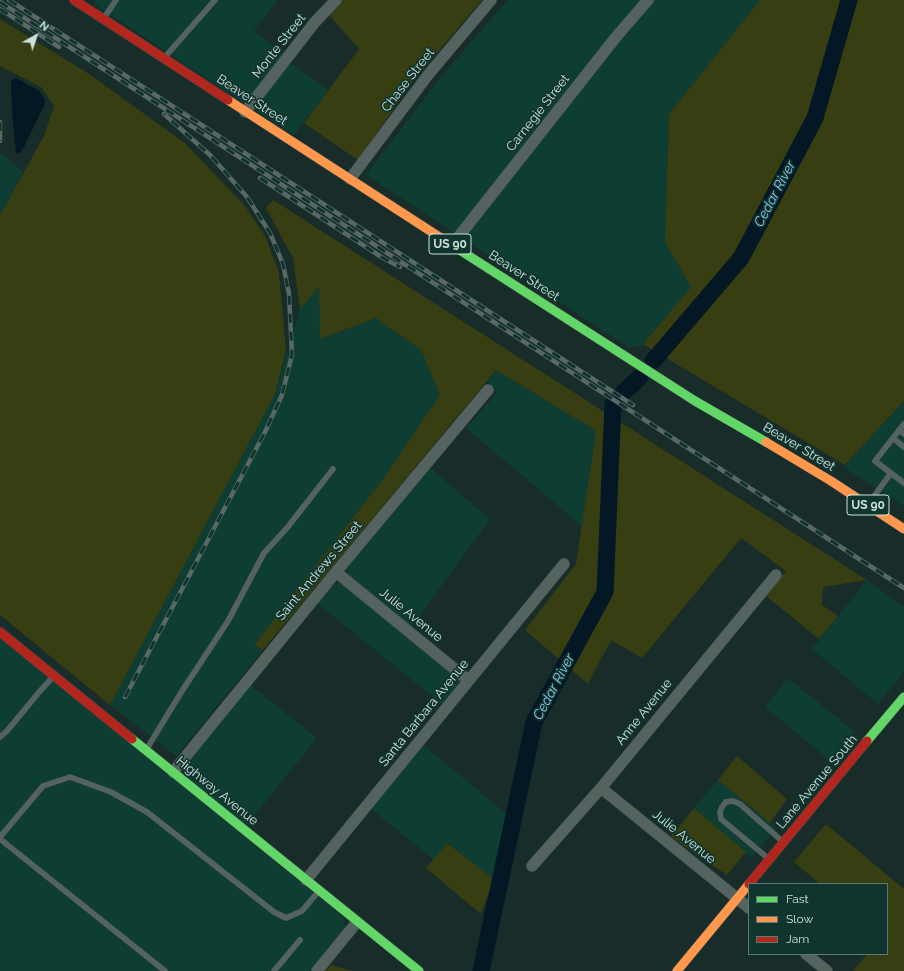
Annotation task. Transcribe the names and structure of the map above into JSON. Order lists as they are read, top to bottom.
{
  "streets": {
    "main road": [
      "Beaver Street",
      "US 90",
      "Lane Avenue South",
      "Highway Avenue"
    ],
    "street": [
      "Monte Street",
      "Chase Street",
      "Carnegie Street",
      "Saint Andrews Street",
      "Julie Avenue",
      "Anne Avenue",
      "Santa Barbara Avenue"
    ]
  },
  "crossings": [
    ["Monte Street", "Beaver Street"],
    ["Chase Street", "Beaver Street"],
    ["Beaver Street", "Carnegie Street"],
    ["Saint Andrews Street", "Julie Avenue"],
    ["Saint Andrews Street", "Highway Avenue"],
    ["Julie Avenue", "Anne Avenue"],
    ["Julie Avenue", "Santa Barbara Avenue"],
    ["Julie Avenue", "Lane Avenue South"],
    ["Santa Barbara Avenue", "Highway Avenue"]
  ],
  "water": ["Cedar River"],
  "legend": ["Fast", "Slow", "Jam"],
  "north": "top right"
}
